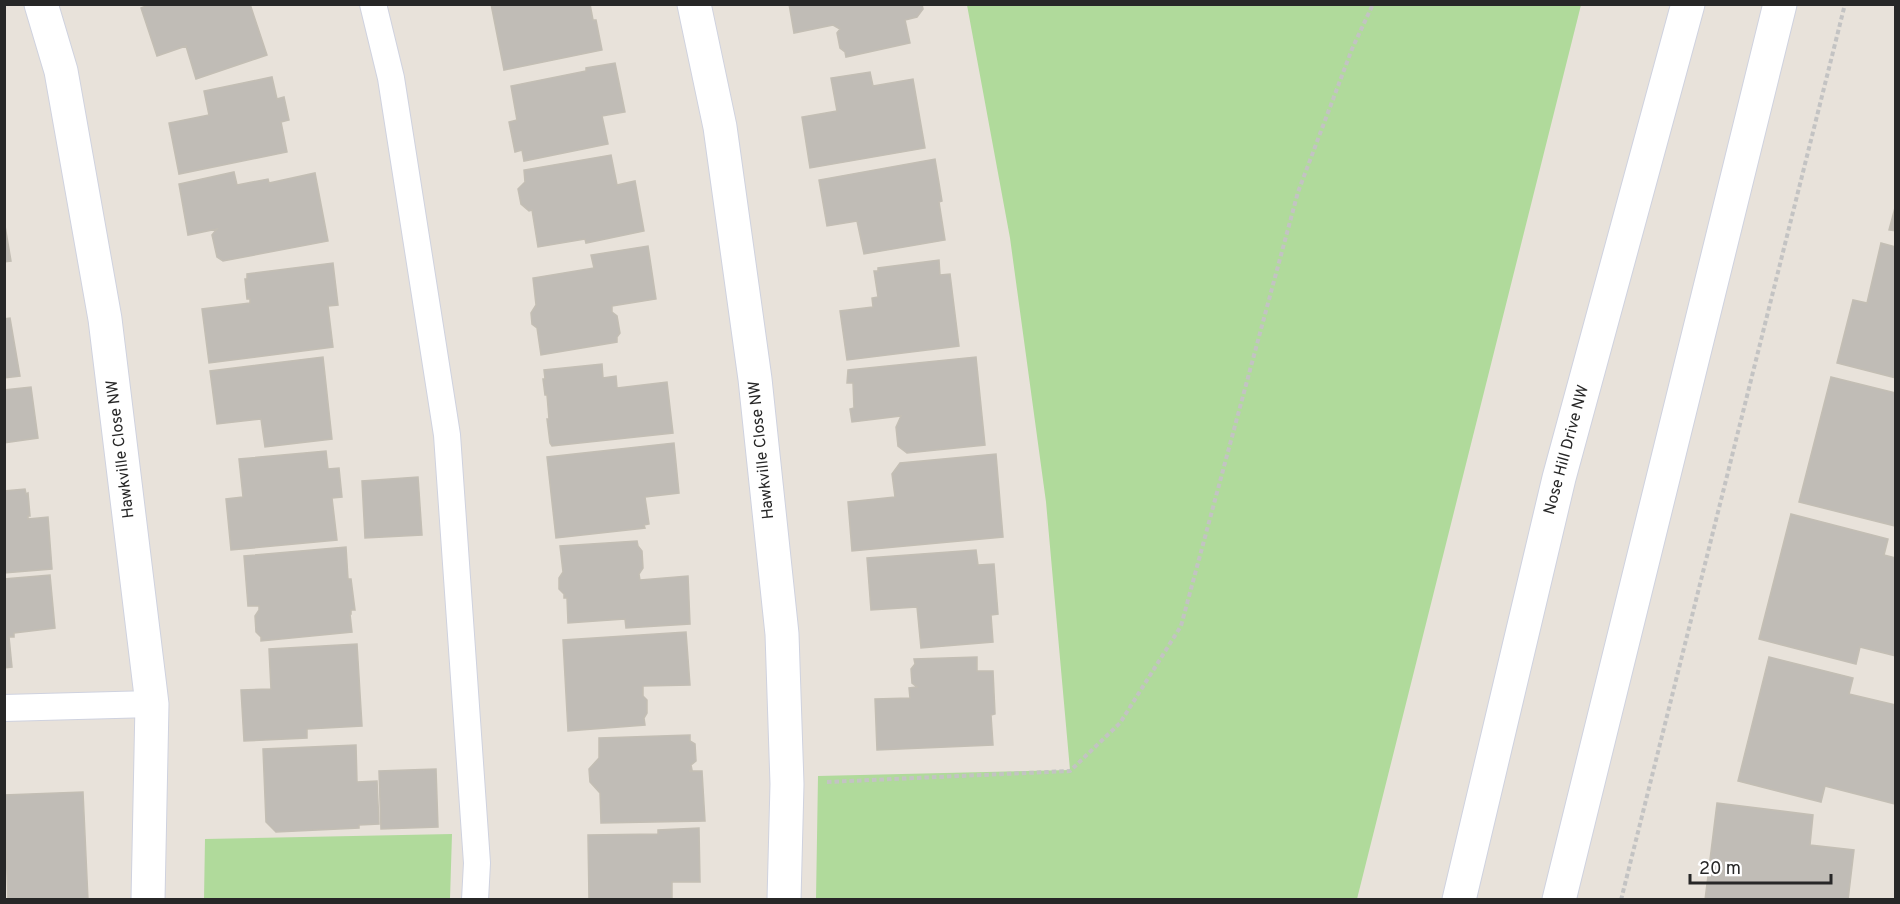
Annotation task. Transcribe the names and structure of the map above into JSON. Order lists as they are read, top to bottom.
{
  "streets": {
    "main road": ["Hawkville Close NW", "Nose Hill Drive NW"]
  },
  "scale_bar": "20 m"
}
